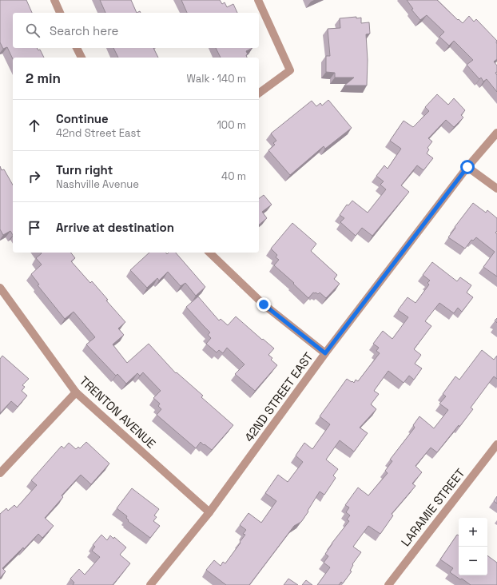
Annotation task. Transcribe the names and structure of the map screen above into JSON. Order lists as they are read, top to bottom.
{
  "streets": {
    "street": ["42ND STREET EAST", "TRENTON AVENUE", "LARAMIE STREET"]
  },
  "crossings": [
    ["42ND STREET EAST", "TRENTON AVENUE"]
  ],
  "page": {
    "search": "Search here",
    "heading": ["2 min", "Walk · 140 m"],
    "list": [
      ["Continue", "42nd Street East", "100 m"],
      ["Turn right", "Nashville Avenue", "40 m"],
      "Arrive at destination"
    ],
    "map_buttons": ["+", "−"]
  }
}
